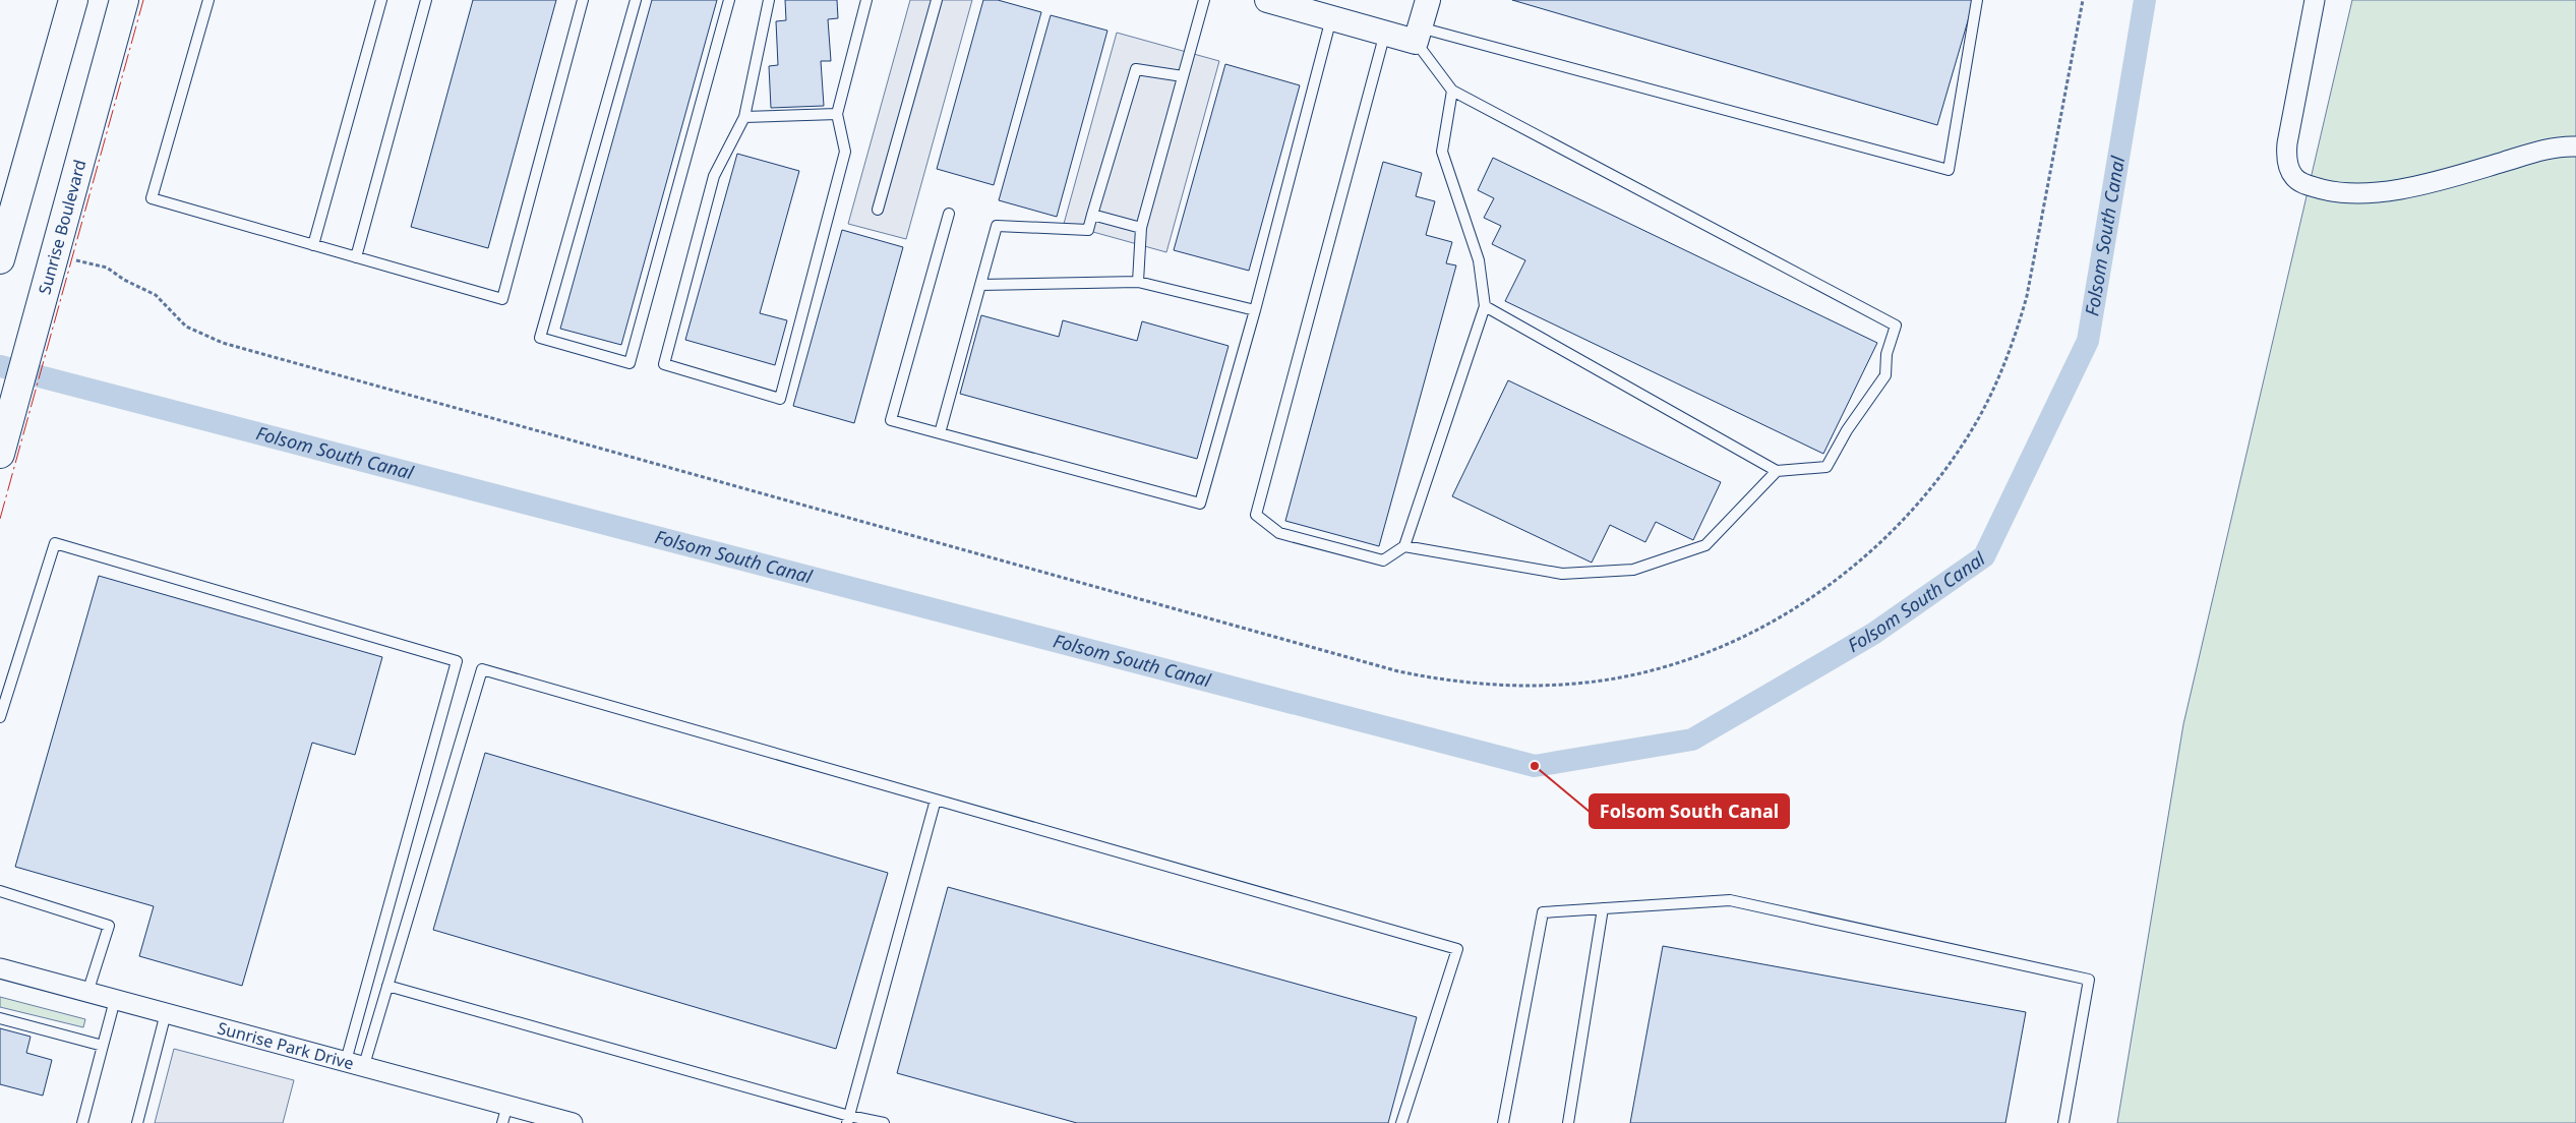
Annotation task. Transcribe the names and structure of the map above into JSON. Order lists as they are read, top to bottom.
{
  "streets": {
    "main road": ["Sunrise Boulevard"],
    "street": ["Sunrise Park Drive"]
  },
  "water": ["Folsom South Canal"],
  "places": ["Folsom South Canal"]
}
